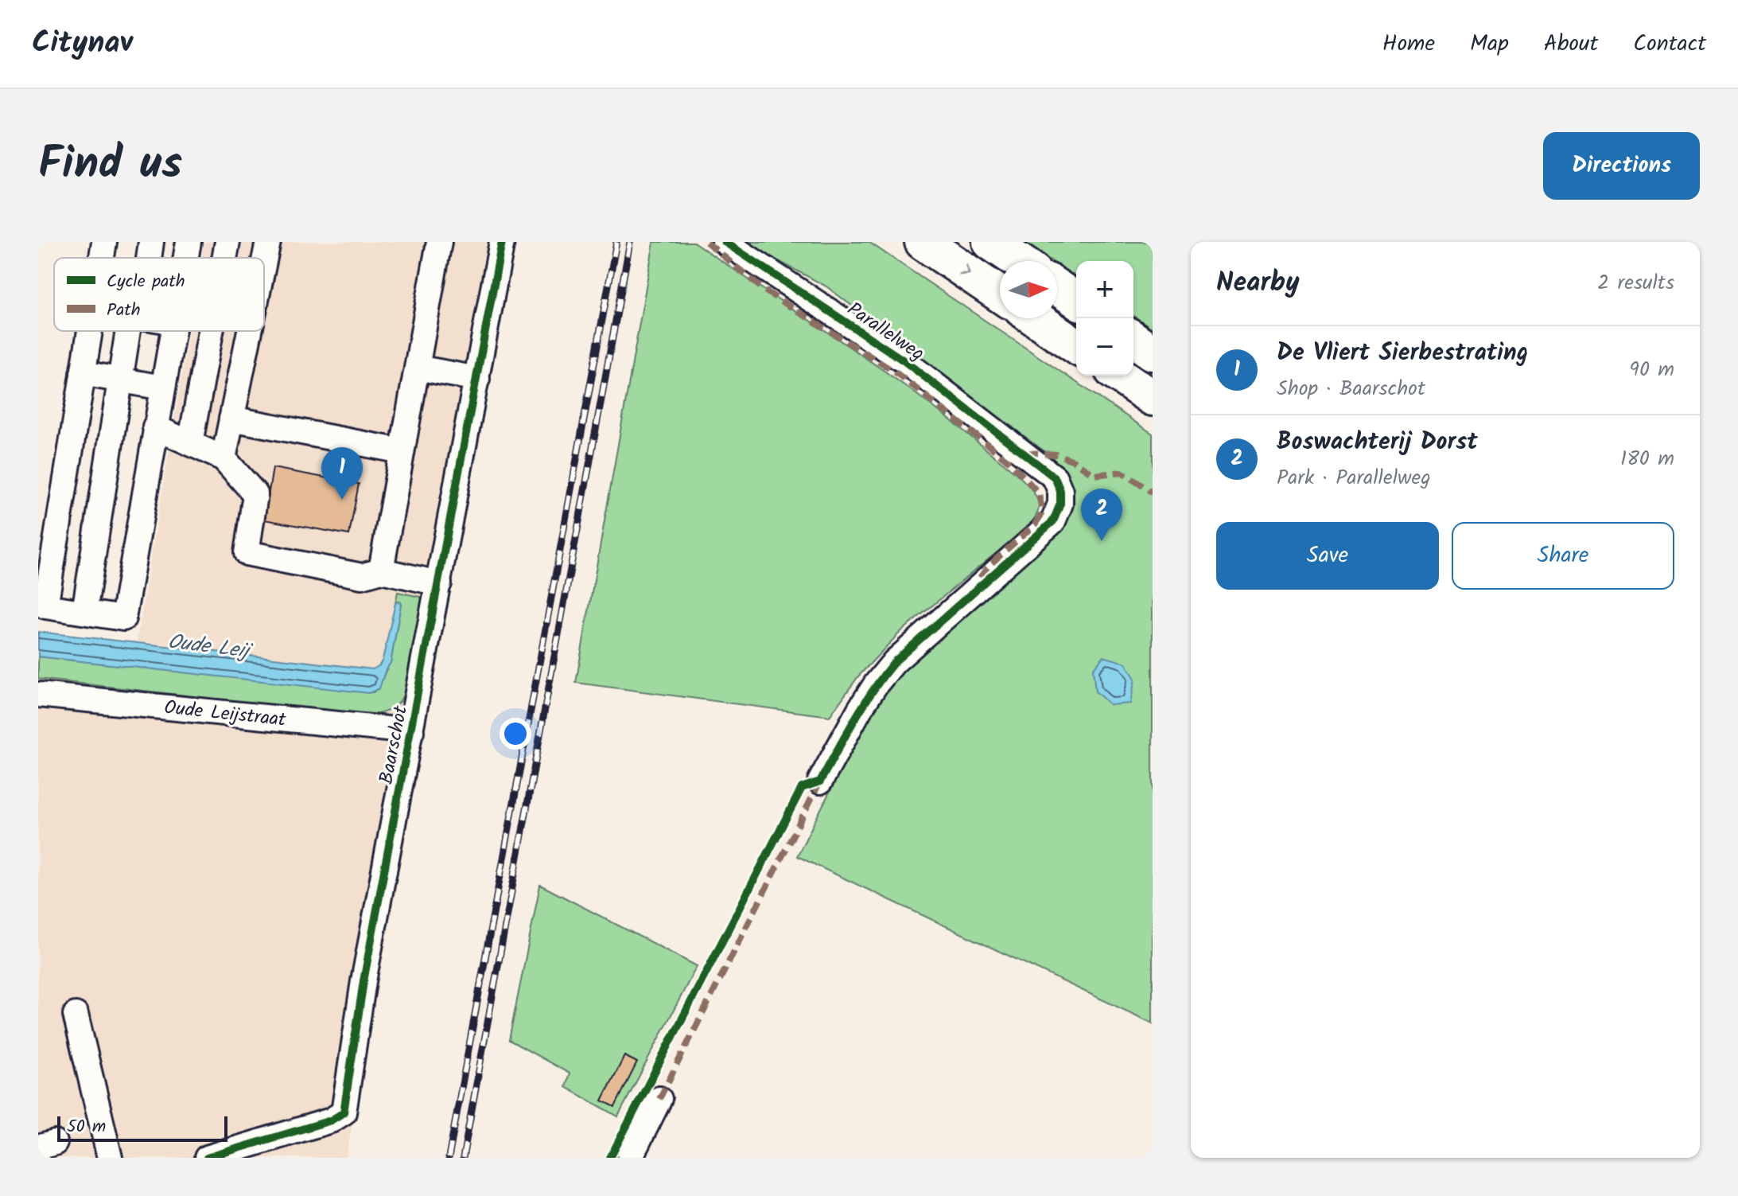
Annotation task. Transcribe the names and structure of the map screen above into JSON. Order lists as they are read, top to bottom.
{
  "streets": {
    "street": ["Parallelweg", "Oude Leijstraat", "Baarschot"]
  },
  "crossings": [
    ["Oude Leijstraat", "Baarschot"]
  ],
  "water": ["Oude Leij"],
  "legend": ["Cycle path", "Path"],
  "scale_bar": "50 m",
  "north": "right",
  "page": {
    "header": "Citynav",
    "nav": [
      "Home",
      "Map",
      "About",
      "Contact"
    ],
    "title": "Find us",
    "buttons": [
      "Directions",
      ["Save", "Share"]
    ],
    "heading": ["Nearby", "2 results"],
    "map_buttons": ["+", "−"],
    "list": [
      {
        "mark": "1",
        "name": "De Vliert Sierbestrating",
        "note": "Shop · Baarschot",
        "value": "90 m"
      },
      {
        "mark": "2",
        "name": "Boswachterij Dorst",
        "note": "Park · Parallelweg",
        "value": "180 m"
      }
    ],
    "pins": ["1", "2"],
    "scale": "50 m"
  }
}
